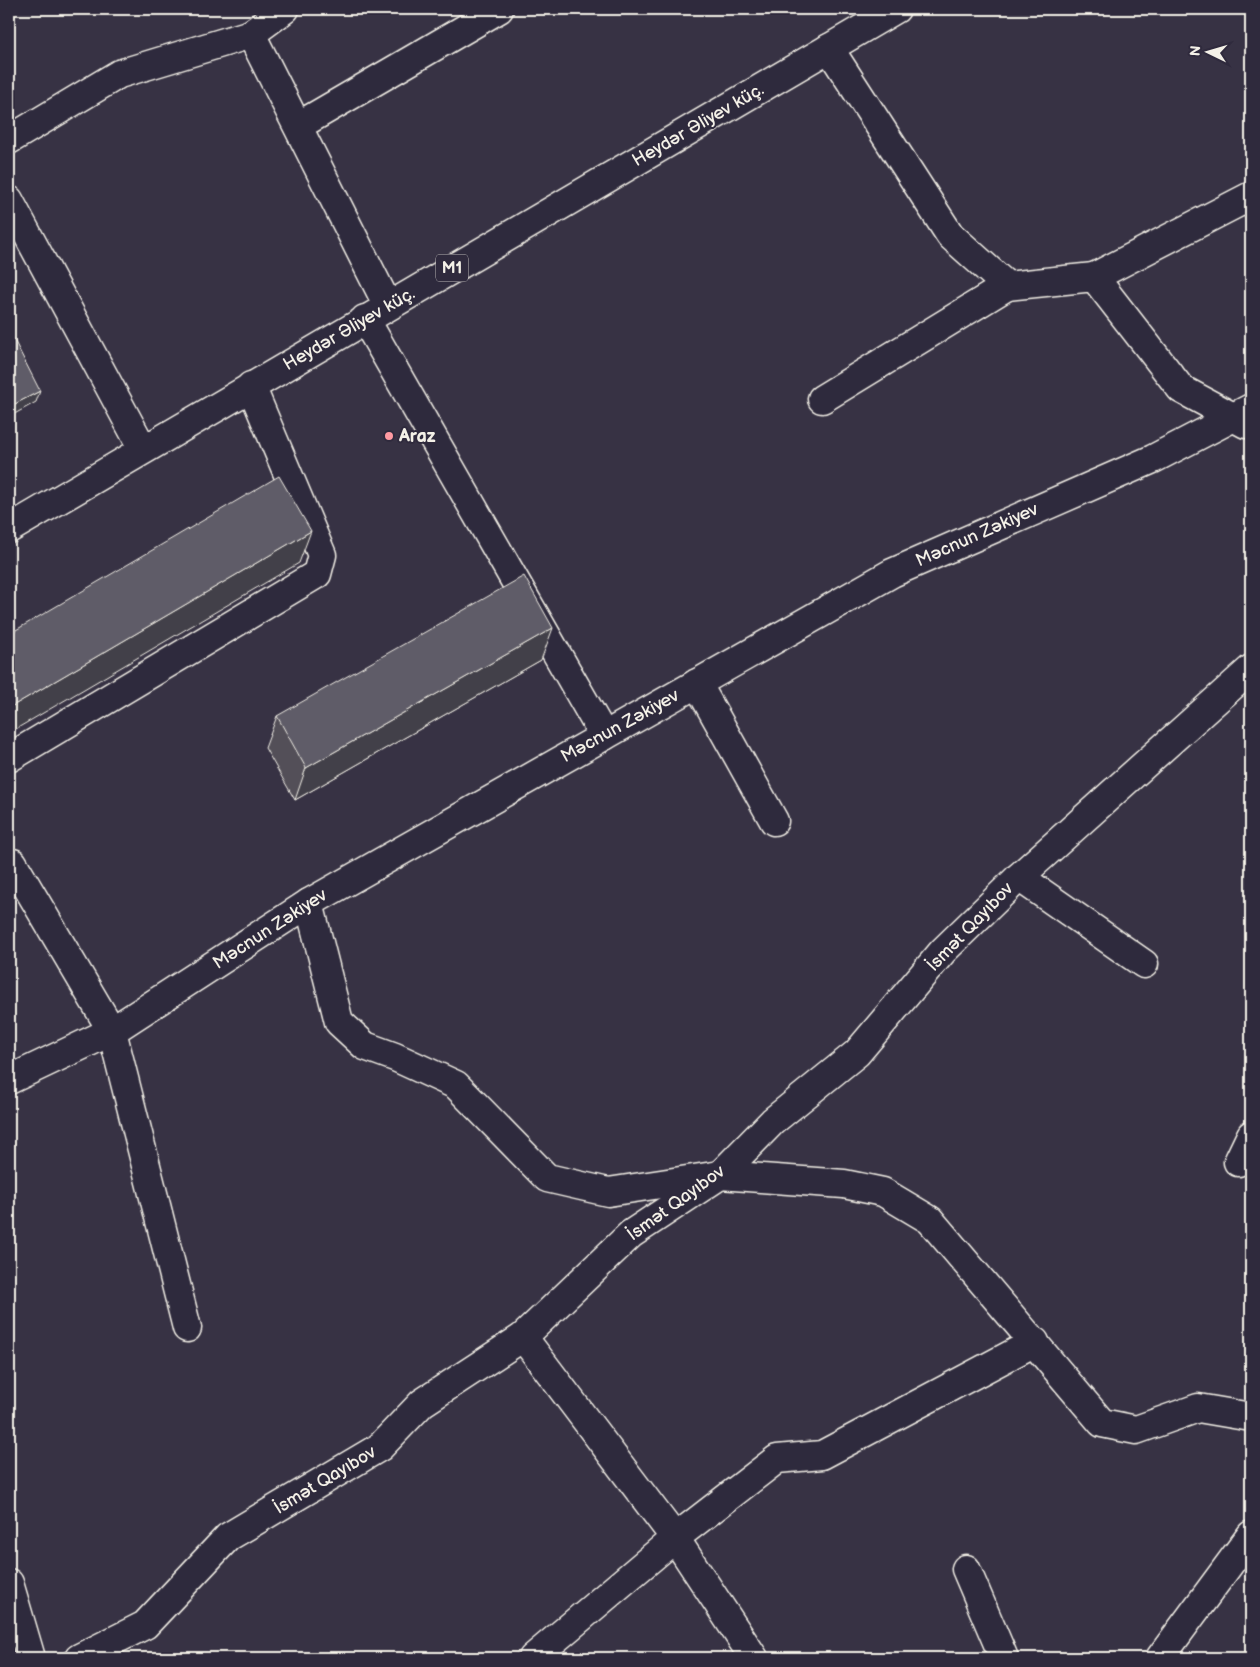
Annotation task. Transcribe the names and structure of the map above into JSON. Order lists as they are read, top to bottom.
{
  "streets": {
    "street": [
      "Heydər Əliyev küç.",
      "M1",
      "Məcnun Zəkiyev",
      "İsmət Qayıbov"
    ]
  },
  "places": ["Araz"],
  "north": "left"
}
